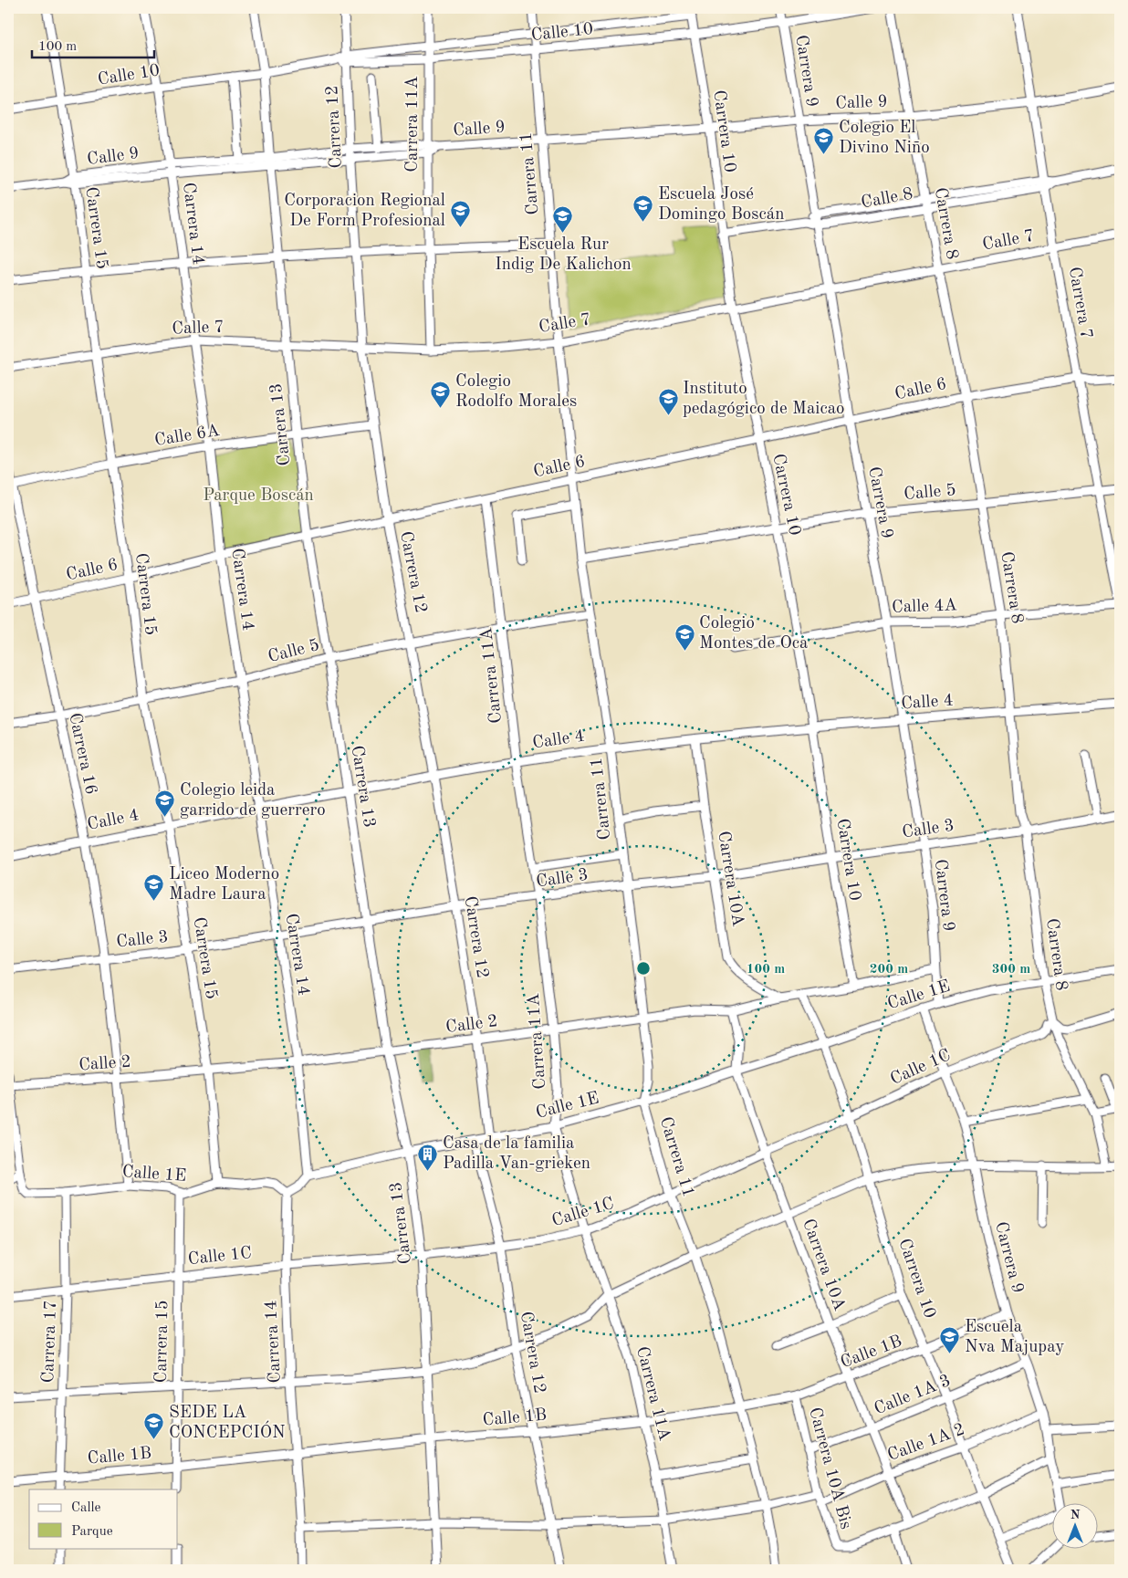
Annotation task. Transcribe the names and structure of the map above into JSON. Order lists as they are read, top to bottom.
{
  "streets": {
    "street": [
      "Calle 10",
      "Carrera 9",
      "Calle 9",
      "Carrera 11A",
      "Carrera 12",
      "Carrera 10",
      "Carrera 11",
      "Calle 8",
      "Carrera 14",
      "Carrera 8",
      "Carrera 15",
      "Calle 7",
      "Carrera 7",
      "Calle 6",
      "Carrera 13",
      "Calle 6A",
      "Calle 5",
      "Calle 4A",
      "Calle 4",
      "Carrera 16",
      "Calle 3",
      "Carrera 10A",
      "Calle 1E",
      "Calle 2",
      "Calle 1C",
      "Carrera 17",
      "Calle 1B",
      "Calle 1A 3",
      "Calle 1A 2",
      "Carrera 10A Bis"
    ]
  },
  "crossings": [
    ["Calle 10", "Carrera 9"],
    ["Calle 10", "Carrera 11A"],
    ["Calle 10", "Carrera 12"],
    ["Calle 10", "Carrera 10"],
    ["Calle 10", "Carrera 11"],
    ["Calle 10", "Carrera 14"],
    ["Calle 10", "Carrera 15"],
    ["Calle 10", "Carrera 13"],
    ["Carrera 9", "Calle 9"],
    ["Carrera 9", "Calle 8"],
    ["Carrera 9", "Calle 7"],
    ["Carrera 9", "Calle 6"],
    ["Carrera 9", "Calle 5"],
    ["Carrera 9", "Calle 4A"],
    ["Carrera 9", "Calle 4"],
    ["Carrera 9", "Calle 3"],
    ["Carrera 9", "Calle 1E"],
    ["Carrera 9", "Calle 2"],
    ["Carrera 9", "Calle 1C"],
    ["Carrera 9", "Calle 1B"],
    ["Carrera 9", "Calle 1A 3"],
    ["Carrera 9", "Calle 1A 2"],
    ["Calle 9", "Carrera 11A"],
    ["Calle 9", "Carrera 12"],
    ["Calle 9", "Carrera 10"],
    ["Calle 9", "Carrera 11"],
    ["Calle 9", "Carrera 14"],
    ["Calle 9", "Carrera 8"],
    ["Calle 9", "Carrera 15"],
    ["Calle 9", "Carrera 7"],
    ["Calle 9", "Carrera 13"],
    ["Carrera 11A", "Calle 7"],
    ["Carrera 11A", "Calle 6"],
    ["Carrera 11A", "Calle 5"],
    ["Carrera 11A", "Calle 4"],
    ["Carrera 11A", "Calle 3"],
    ["Carrera 11A", "Calle 1E"],
    ["Carrera 11A", "Calle 2"],
    ["Carrera 11A", "Calle 1C"],
    ["Carrera 11A", "Calle 1B"],
    ["Carrera 12", "Calle 7"],
    ["Carrera 12", "Calle 6"],
    ["Carrera 12", "Calle 6A"],
    ["Carrera 12", "Calle 5"],
    ["Carrera 12", "Calle 4"],
    ["Carrera 12", "Calle 3"],
    ["Carrera 12", "Calle 1E"],
    ["Carrera 12", "Calle 2"],
    ["Carrera 12", "Calle 1C"],
    ["Carrera 12", "Calle 1B"],
    ["Carrera 10", "Calle 8"],
    ["Carrera 10", "Calle 7"],
    ["Carrera 10", "Calle 6"],
    ["Carrera 10", "Calle 5"],
    ["Carrera 10", "Calle 4A"],
    ["Carrera 10", "Calle 4"],
    ["Carrera 10", "Calle 3"],
    ["Carrera 10", "Calle 1E"],
    ["Carrera 10", "Calle 2"],
    ["Carrera 10", "Calle 1C"],
    ["Carrera 10", "Calle 1B"],
    ["Carrera 10", "Calle 1A 3"],
    ["Carrera 10", "Calle 1A 2"],
    ["Carrera 11", "Calle 7"],
    ["Carrera 11", "Calle 6"],
    ["Carrera 11", "Calle 5"],
    ["Carrera 11", "Calle 4"],
    ["Carrera 11", "Calle 3"],
    ["Carrera 11", "Calle 1E"],
    ["Carrera 11", "Calle 2"],
    ["Carrera 11", "Calle 1C"],
    ["Carrera 11", "Calle 1B"],
    ["Calle 8", "Carrera 8"],
    ["Calle 8", "Carrera 7"],
    ["Carrera 14", "Calle 7"],
    ["Carrera 14", "Calle 6"],
    ["Carrera 14", "Calle 6A"],
    ["Carrera 14", "Calle 5"],
    ["Carrera 14", "Calle 4"],
    ["Carrera 14", "Calle 3"],
    ["Carrera 14", "Calle 1E"],
    ["Carrera 14", "Calle 2"],
    ["Carrera 14", "Calle 1C"],
    ["Carrera 14", "Calle 1B"],
    ["Carrera 8", "Calle 7"],
    ["Carrera 8", "Calle 6"],
    ["Carrera 8", "Calle 5"],
    ["Carrera 8", "Calle 4A"],
    ["Carrera 8", "Calle 4"],
    ["Carrera 8", "Calle 3"],
    ["Carrera 8", "Calle 1E"],
    ["Carrera 8", "Calle 1C"],
    ["Carrera 15", "Calle 7"],
    ["Carrera 15", "Calle 6"],
    ["Carrera 15", "Calle 6A"],
    ["Carrera 15", "Calle 5"],
    ["Carrera 15", "Calle 4"],
    ["Carrera 15", "Calle 3"],
    ["Carrera 15", "Calle 1E"],
    ["Carrera 15", "Calle 2"],
    ["Carrera 15", "Calle 1C"],
    ["Carrera 15", "Calle 1B"],
    ["Calle 7", "Carrera 7"],
    ["Calle 7", "Carrera 13"],
    ["Carrera 7", "Calle 6"],
    ["Carrera 7", "Calle 5"],
    ["Calle 6", "Carrera 13"],
    ["Calle 6", "Carrera 16"],
    ["Carrera 13", "Calle 6A"],
    ["Carrera 13", "Calle 5"],
    ["Carrera 13", "Calle 4"],
    ["Carrera 13", "Calle 3"],
    ["Carrera 13", "Calle 1E"],
    ["Carrera 13", "Calle 2"],
    ["Carrera 13", "Calle 1C"],
    ["Carrera 13", "Calle 1B"],
    ["Calle 6A", "Carrera 16"],
    ["Calle 5", "Carrera 16"],
    ["Calle 4", "Carrera 16"],
    ["Calle 4", "Carrera 10A"],
    ["Carrera 16", "Calle 3"],
    ["Carrera 16", "Calle 1E"],
    ["Carrera 16", "Calle 2"],
    ["Calle 3", "Carrera 10A"],
    ["Carrera 10A", "Calle 1E"],
    ["Carrera 10A", "Calle 2"],
    ["Carrera 10A", "Calle 1C"],
    ["Carrera 10A", "Calle 1B"],
    ["Carrera 10A", "Calle 1A 3"],
    ["Carrera 10A", "Calle 1A 2"],
    ["Calle 1E", "Carrera 17"],
    ["Calle 1C", "Carrera 17"],
    ["Carrera 17", "Calle 1B"],
    ["Calle 1B", "Carrera 10A Bis"],
    ["Calle 1A 3", "Carrera 10A Bis"],
    ["Calle 1A 2", "Carrera 10A Bis"]
  ],
  "parks": ["Parque Boscán"],
  "places": {
    "school or university": [
      "Colegio El Divino Niño",
      "Escuela José Domingo Boscán",
      "Corporacion Regional De Form Profesional",
      "Escuela Rur Indig De Kalichon",
      "Colegio Rodolfo Morales",
      "Instituto pedagógico de Maicao",
      "Colegio Montes de Oca",
      "Colegio leida garrido de guerrero",
      "Liceo Moderno Madre Laura",
      "Escuela Nva Majupay",
      "SEDE LA CONCEPCIÓN"
    ],
    "building": ["Casa de la familia Padilla Van-grieken"]
  },
  "legend": ["Calle", "Parque"],
  "scale_bar": "100 m",
  "north": "top",
  "rings": ["100 m", "200 m", "300 m"]
}
